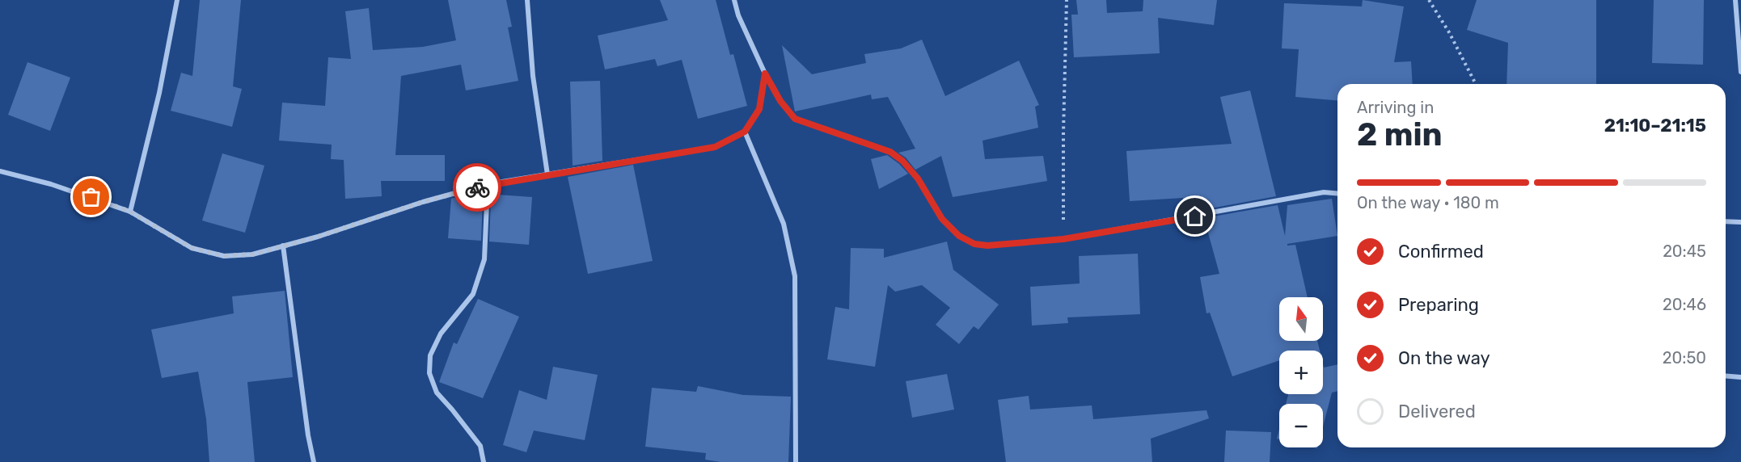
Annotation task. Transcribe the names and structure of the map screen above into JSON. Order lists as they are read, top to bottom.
{
  "north": "top",
  "page": {
    "heading": ["2 min", "Arriving in", "21:10–21:15"],
    "bar": "On the way · 180 m",
    "list": [
      ["Confirmed", "20:45"],
      ["Preparing", "20:46"],
      ["On the way", "20:50"],
      "Delivered"
    ],
    "map_buttons": ["+", "−"]
  }
}
